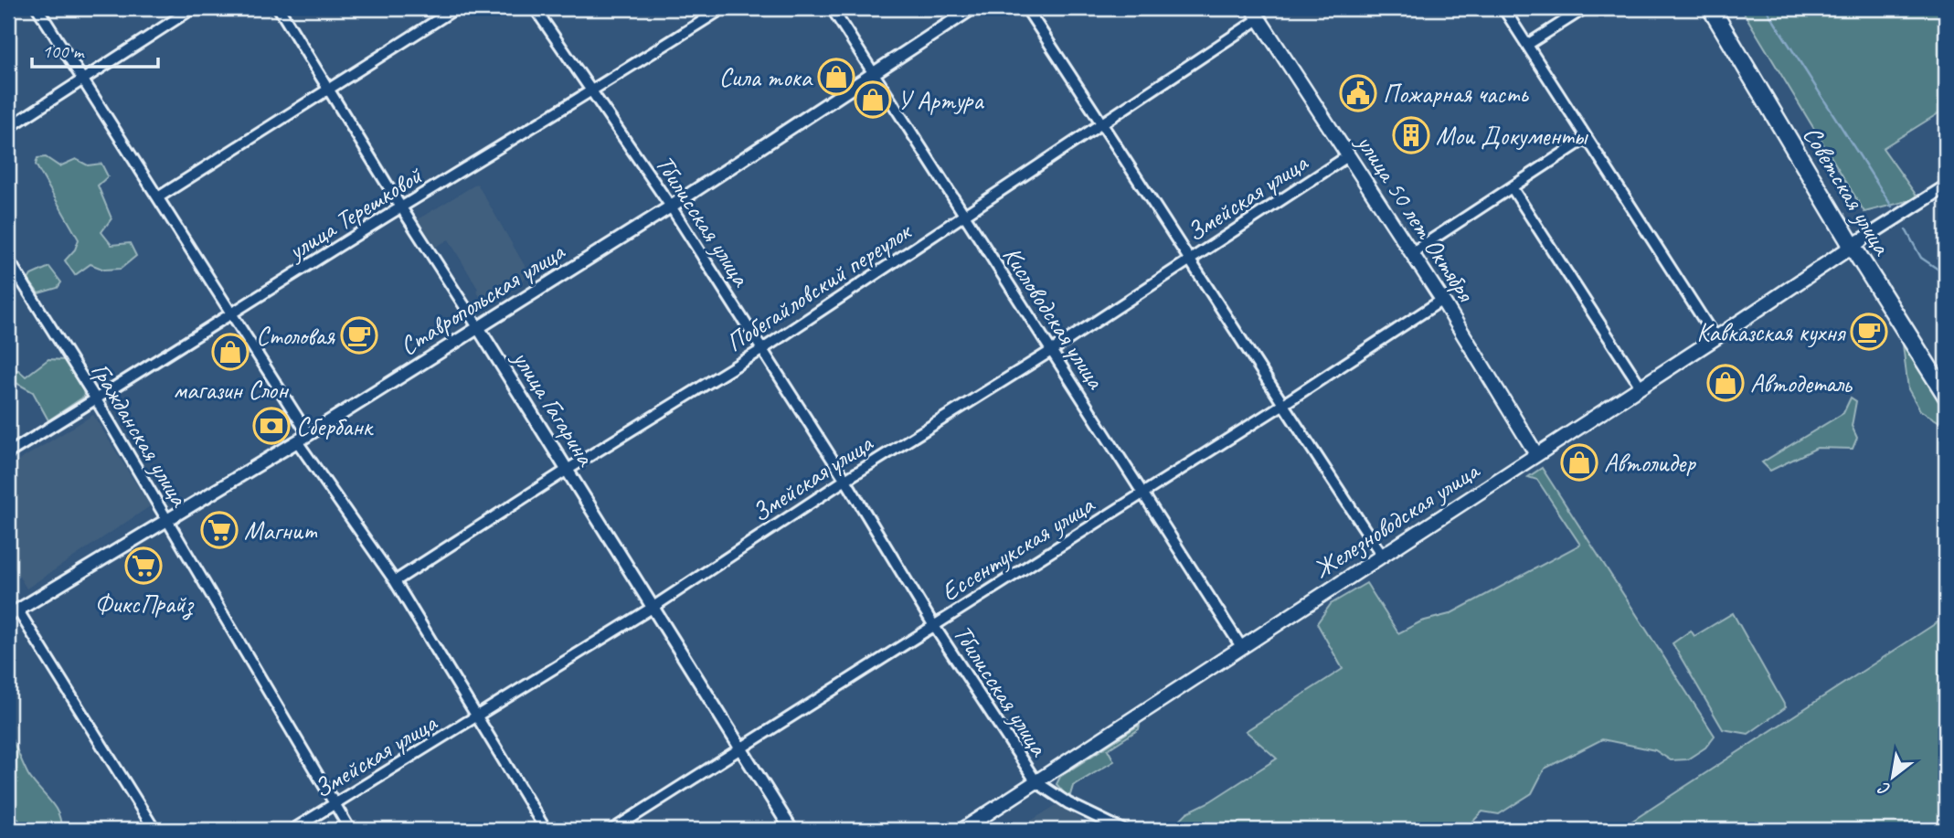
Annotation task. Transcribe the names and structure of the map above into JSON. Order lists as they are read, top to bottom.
{
  "streets": {
    "highway": ["Советская улица"],
    "main road": ["улица 50 лет Октября", "Железноводская улица"],
    "street": [
      "Змейская улица",
      "улица Терешковой",
      "Тбилисская улица",
      "Побегайловский переулок",
      "Ставропольская улица",
      "Кисловодская улица",
      "улица Гагарина",
      "Гражданская улица",
      "Ессентукская улица"
    ]
  },
  "crossings": [
    ["Советская улица", "Железноводская улица"],
    ["Змейская улица", "улица 50 лет Октября"],
    ["Змейская улица", "Тбилисская улица"],
    ["Змейская улица", "Кисловодская улица"],
    ["Змейская улица", "улица Гагарина"],
    ["Змейская улица", "Гражданская улица"],
    ["улица Терешковой", "Тбилисская улица"],
    ["улица Терешковой", "улица Гагарина"],
    ["улица Терешковой", "Гражданская улица"],
    ["улица 50 лет Октября", "Побегайловский переулок"],
    ["улица 50 лет Октября", "Железноводская улица"],
    ["улица 50 лет Октября", "Ессентукская улица"],
    ["Тбилисская улица", "Побегайловский переулок"],
    ["Тбилисская улица", "Ставропольская улица"],
    ["Тбилисская улица", "Железноводская улица"],
    ["Тбилисская улица", "Ессентукская улица"],
    ["Побегайловский переулок", "Кисловодская улица"],
    ["Побегайловский переулок", "улица Гагарина"],
    ["Ставропольская улица", "Кисловодская улица"],
    ["Ставропольская улица", "улица Гагарина"],
    ["Ставропольская улица", "Гражданская улица"],
    ["Кисловодская улица", "Железноводская улица"],
    ["Кисловодская улица", "Ессентукская улица"],
    ["улица Гагарина", "Ессентукская улица"]
  ],
  "places": {
    "shop": [
      "Сила тока",
      "У Артура",
      "магазин Слон",
      "Автодеталь",
      "Автолидер"
    ],
    "public building": ["Пожарная часть"],
    "building": ["Мои Документы"],
    "cafe": ["Кавказская кухня", "Столовая"],
    "bank": ["Сбербанк"],
    "supermarket": ["Магнит", "ФиксПрайз"]
  },
  "scale_bar": "100 m",
  "north": "bottom left"
}
